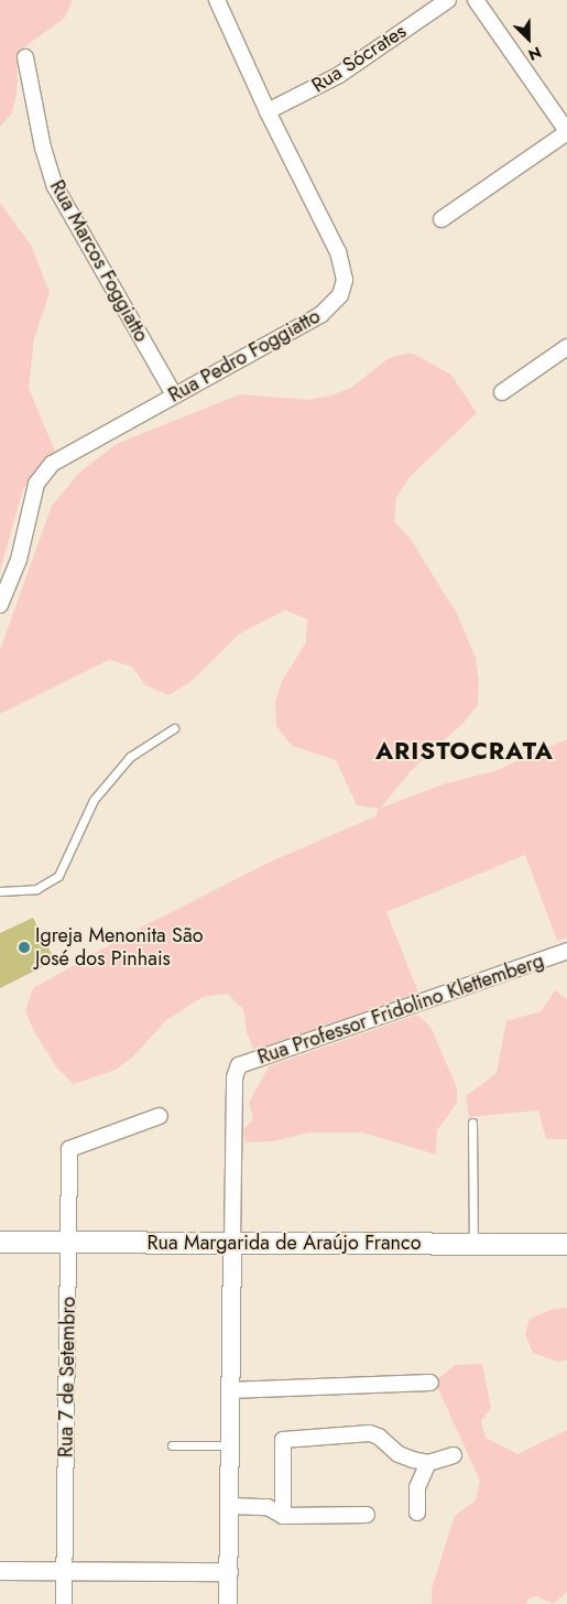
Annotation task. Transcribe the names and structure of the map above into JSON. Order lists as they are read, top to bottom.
{
  "streets": {
    "main road": ["Rua Margarida de Araújo Franco"],
    "street": [
      "Rua Sócrates",
      "Rua Marcos Foggiatto",
      "Rua Pedro Foggiatto",
      "Rua Professor Fridolino Klettemberg",
      "Rua 7 de Setembro"
    ]
  },
  "crossings": [
    ["Rua Sócrates", "Rua Pedro Foggiatto"],
    ["Rua Marcos Foggiatto", "Rua Pedro Foggiatto"],
    ["Rua Professor Fridolino Klettemberg", "Rua Margarida de Araújo Franco"],
    ["Rua Margarida de Araújo Franco", "Rua 7 de Setembro"]
  ],
  "districts": ["ARISTOCRATA"],
  "places": ["Igreja Menonita São José dos Pinhais"],
  "north": "bottom right"
}
